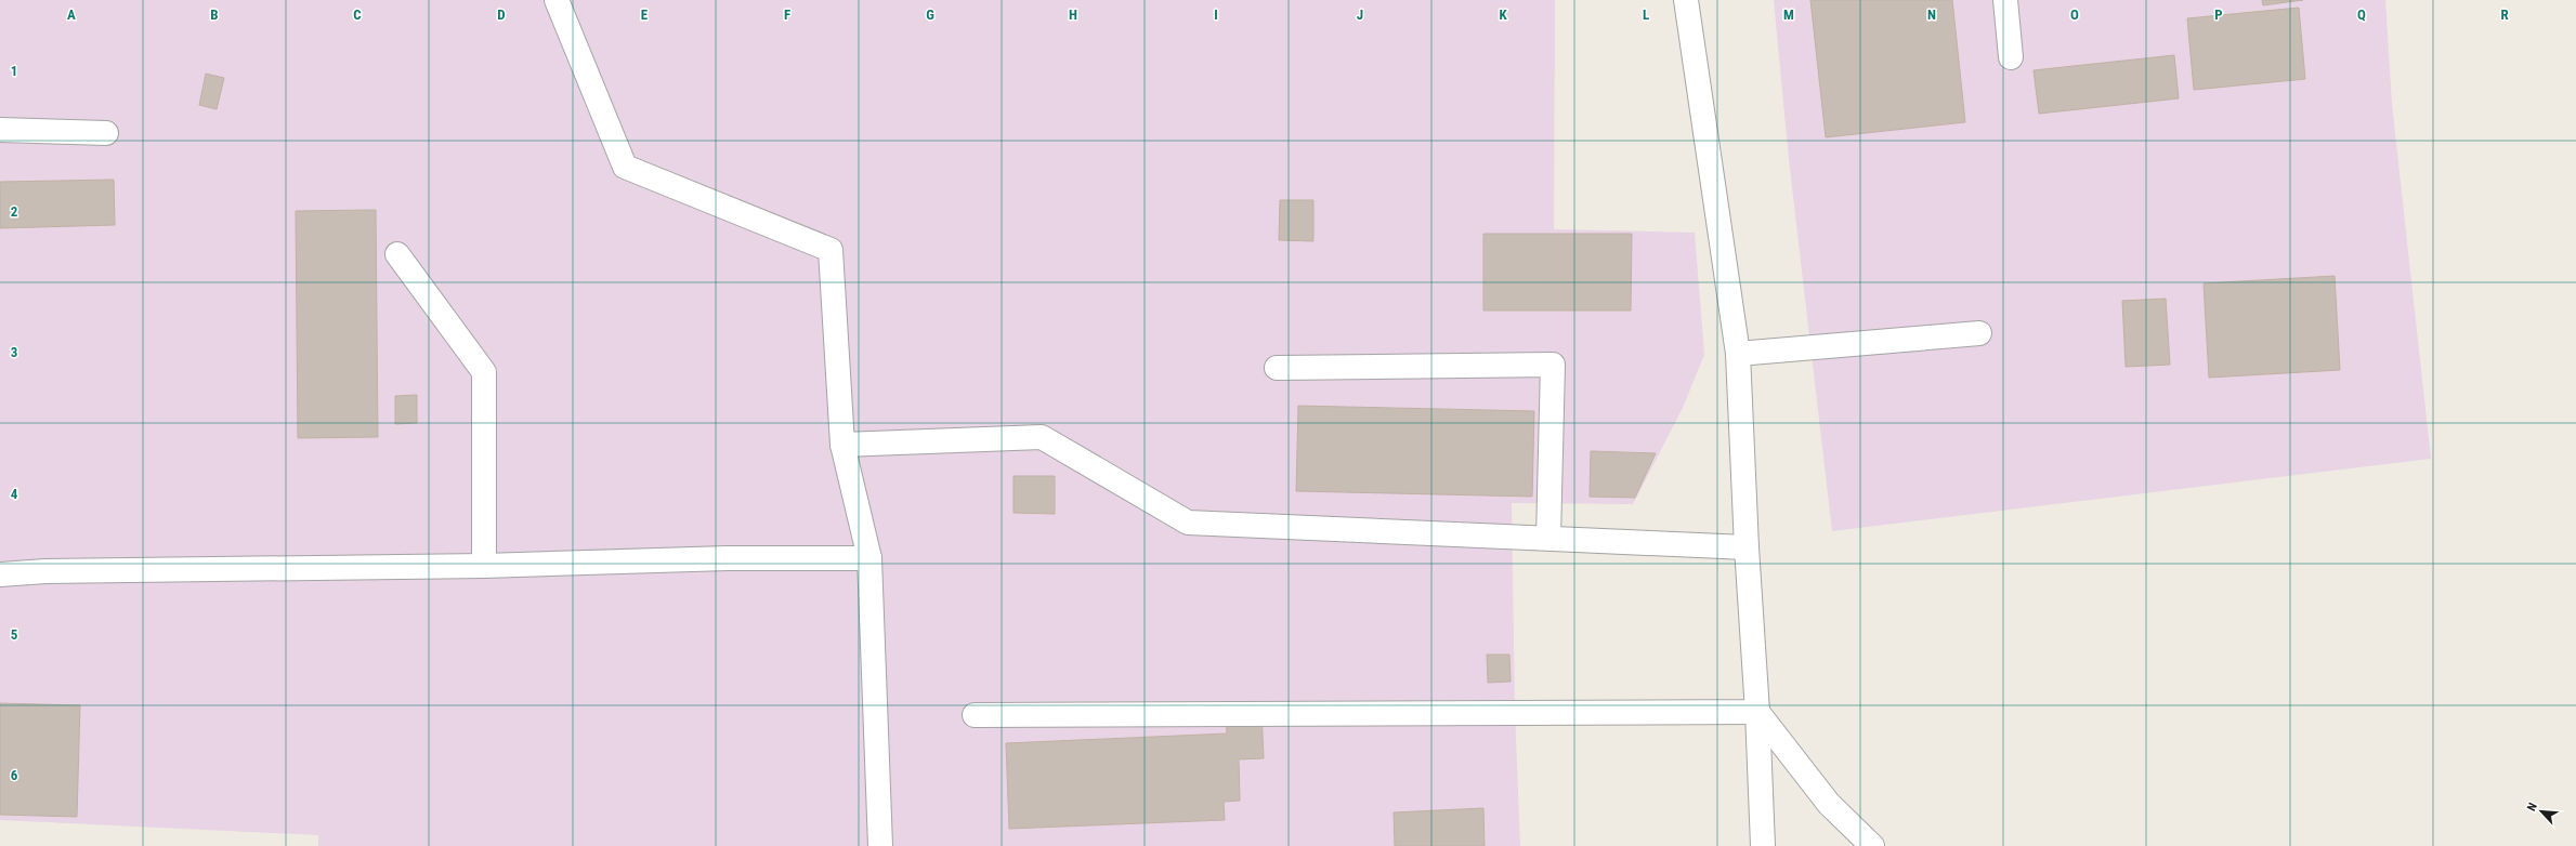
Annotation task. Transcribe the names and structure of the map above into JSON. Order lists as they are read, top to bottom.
{
  "north": "top left",
  "grid": {
    "columns": [
      "A",
      "B",
      "C",
      "D",
      "E",
      "F",
      "G",
      "H",
      "I",
      "J",
      "K",
      "L",
      "M",
      "N",
      "O",
      "P",
      "Q",
      "R"
    ],
    "rows": [
      "1",
      "2",
      "3",
      "4",
      "5",
      "6"
    ]
  }
}
